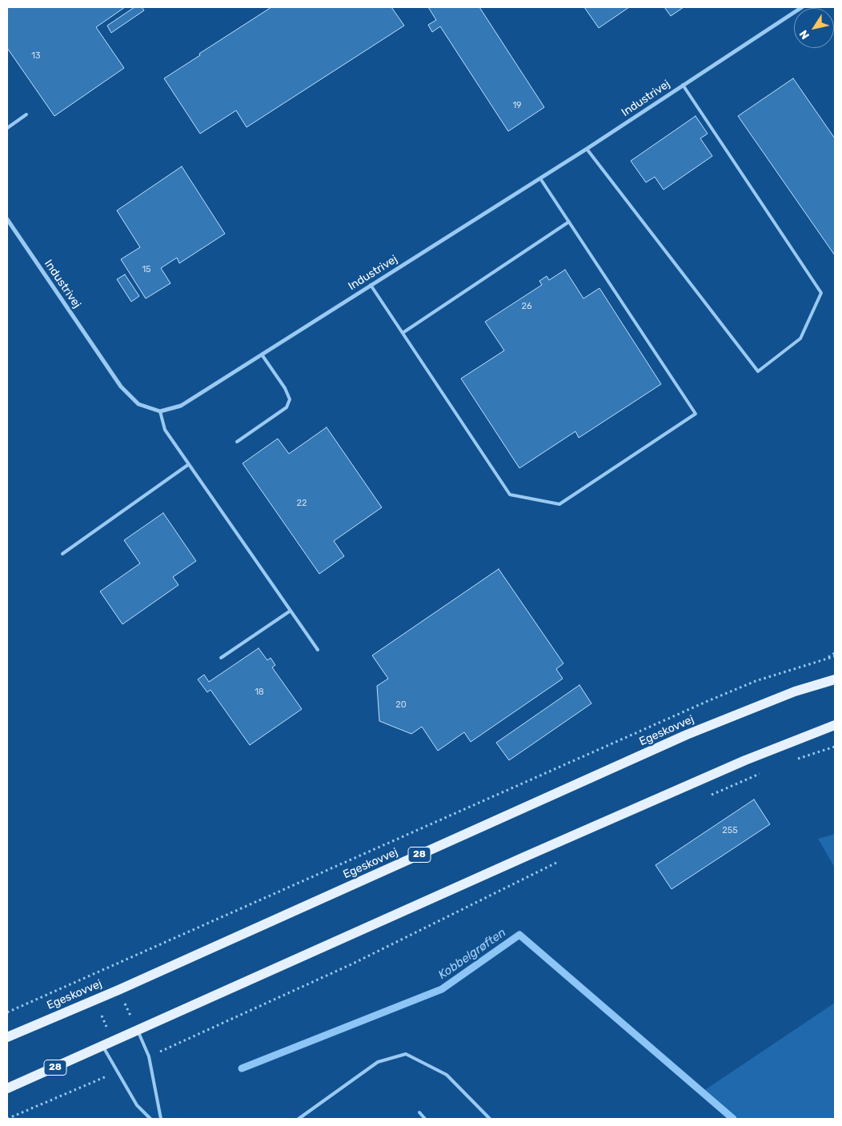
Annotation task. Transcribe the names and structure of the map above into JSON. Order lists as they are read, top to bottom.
{
  "streets": {
    "main road": ["Egeskovvej", "28"],
    "street": ["Industrivej"]
  },
  "water": ["Kobbelgrøften"],
  "house_numbers": [
    "13",
    "19",
    "15",
    "26",
    "22",
    "18",
    "20",
    "255"
  ],
  "north": "bottom left"
}
